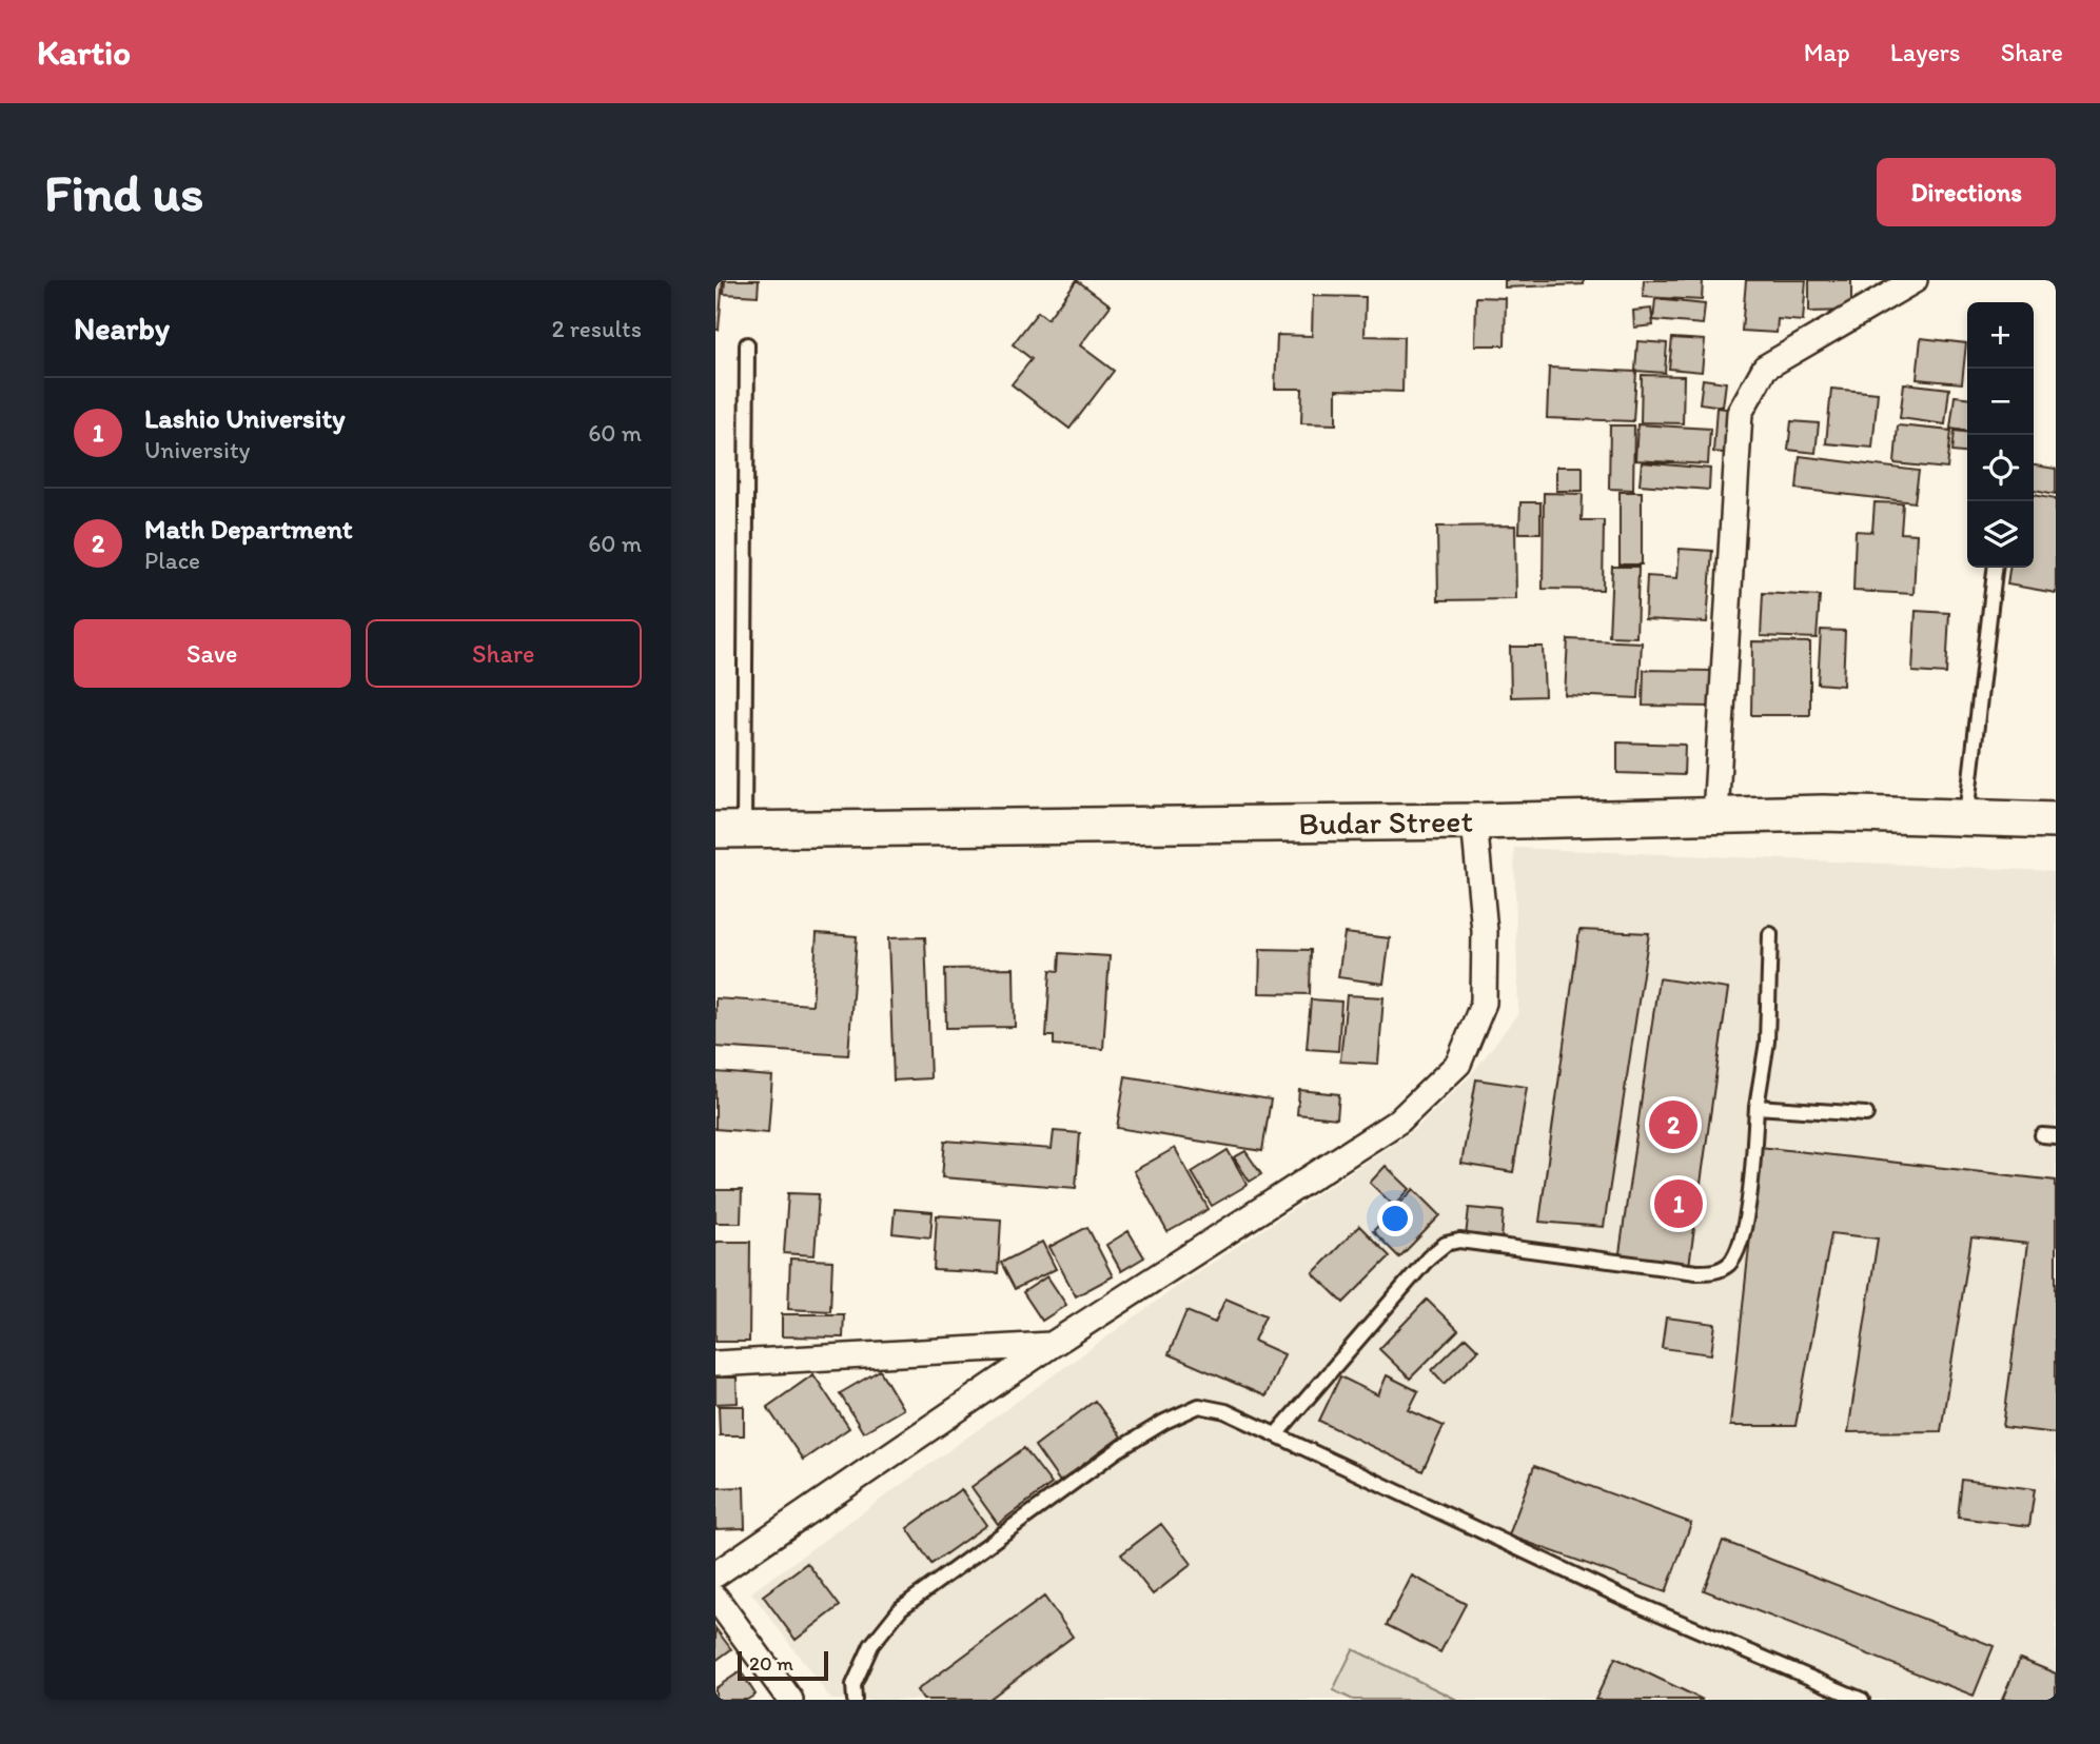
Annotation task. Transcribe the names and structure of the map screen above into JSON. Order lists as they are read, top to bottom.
{
  "streets": {
    "main road": ["Budar Street"]
  },
  "scale_bar": "20 m",
  "page": {
    "header": "Kartio",
    "nav": ["Map", "Layers", "Share"],
    "buttons": [
      "Directions",
      ["Save", "Share"]
    ],
    "title": "Find us",
    "heading": ["Nearby", "2 results"],
    "map_buttons": ["+", "−"],
    "list": [
      {
        "mark": "1",
        "name": "Lashio University",
        "note": "University",
        "value": "60 m"
      },
      {
        "mark": "2",
        "name": "Math Department",
        "note": "Place",
        "value": "60 m"
      }
    ],
    "pins": ["2", "1"],
    "scale": "20 m"
  }
}
